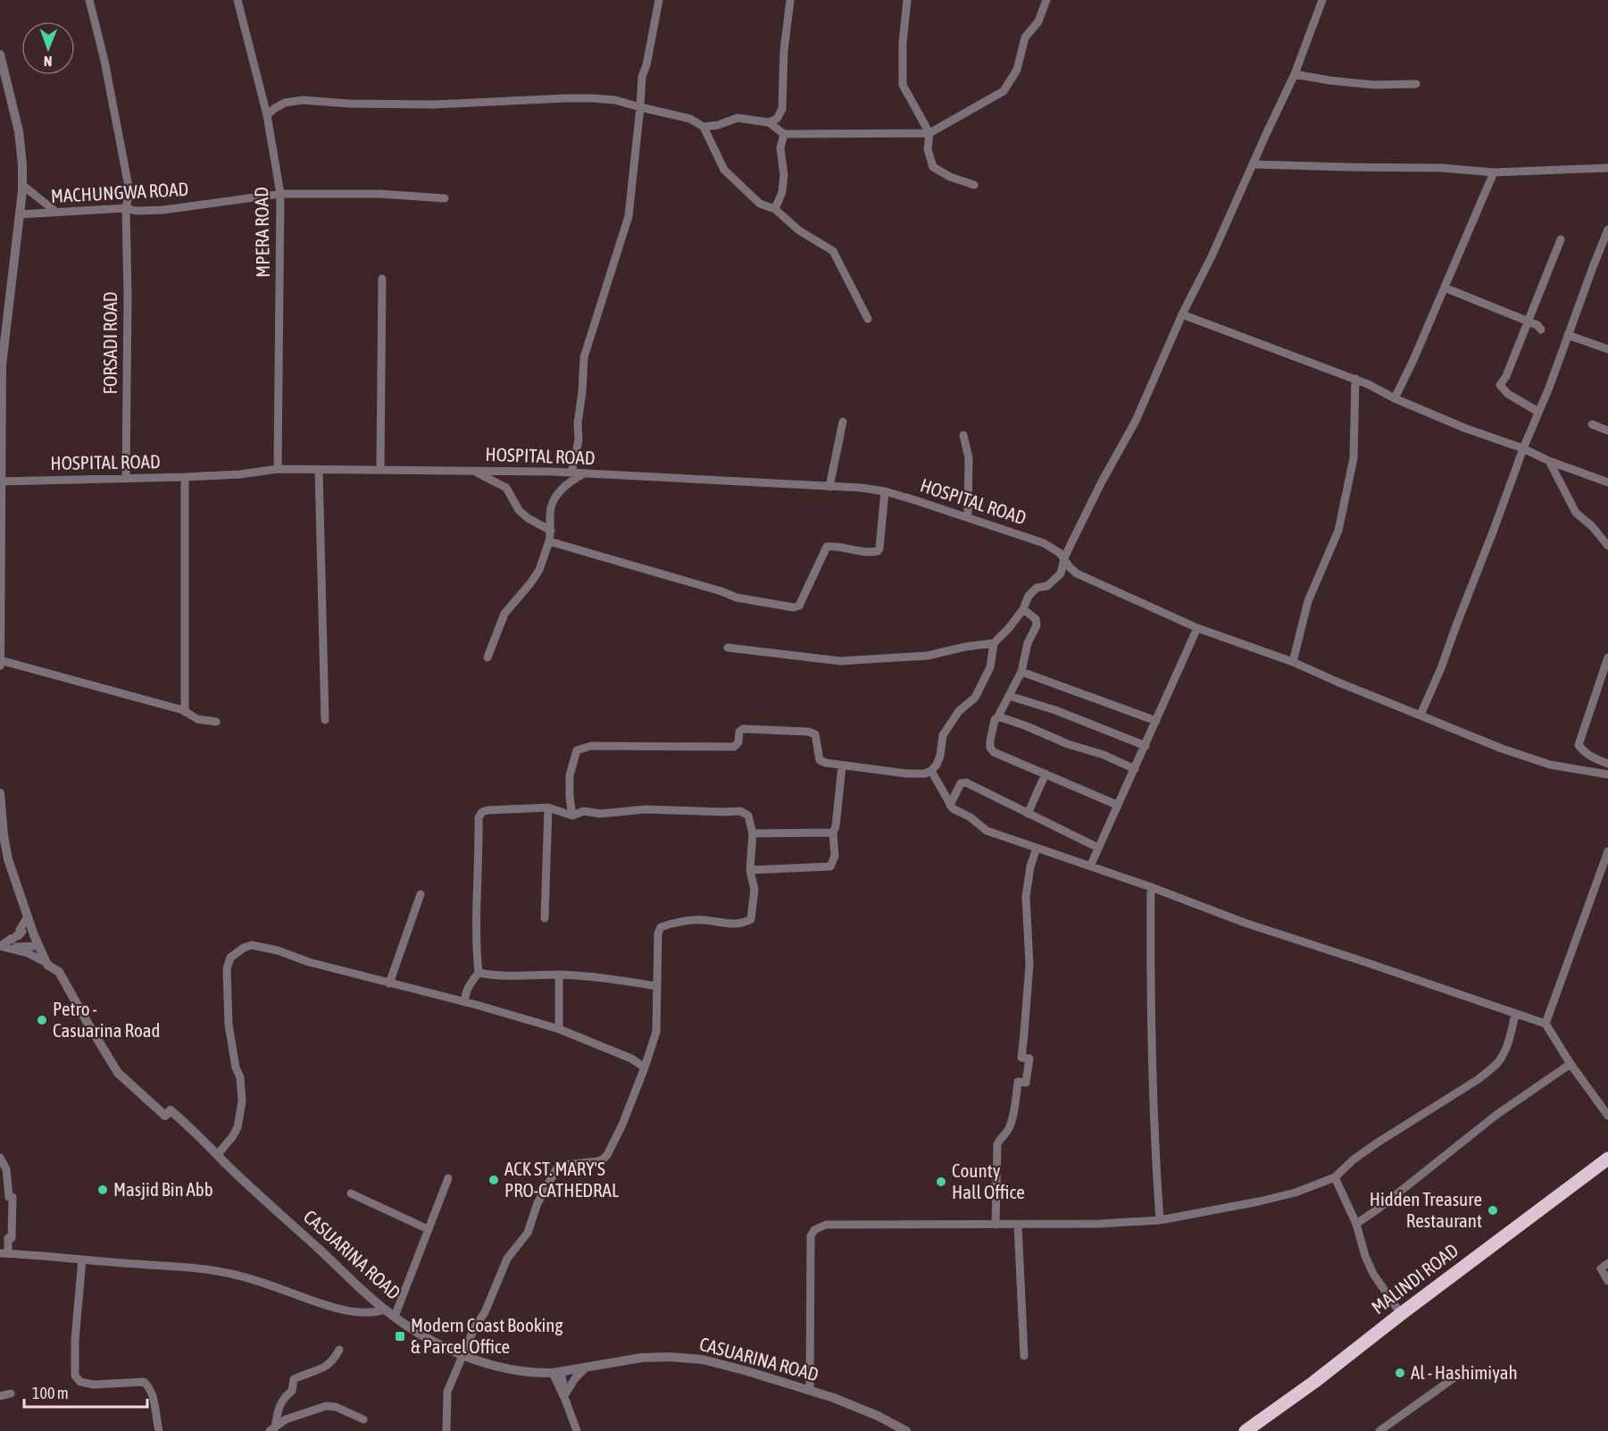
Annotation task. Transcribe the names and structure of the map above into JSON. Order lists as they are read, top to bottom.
{
  "streets": {
    "highway": ["MALINDI ROAD"],
    "street": [
      "MACHUNGWA ROAD",
      "MPERA ROAD",
      "FORSADI ROAD",
      "HOSPITAL ROAD",
      "CASUARINA ROAD"
    ]
  },
  "crossings": [
    ["MACHUNGWA ROAD", "MPERA ROAD"],
    ["MACHUNGWA ROAD", "FORSADI ROAD"],
    ["MPERA ROAD", "HOSPITAL ROAD"],
    ["FORSADI ROAD", "HOSPITAL ROAD"]
  ],
  "places": {
    "other": [
      "Petro - Casuarina Road",
      "ACK ST. MARY'S PRO-CATHEDRAL",
      "County Hall Office",
      "Masjid Bin Abb",
      "Hidden Treasure Restaurant",
      "Al - Hashimiyah"
    ],
    "transit": ["Modern Coast Booking & Parcel Office"]
  },
  "scale_bar": "100 m",
  "north": "bottom"
}
